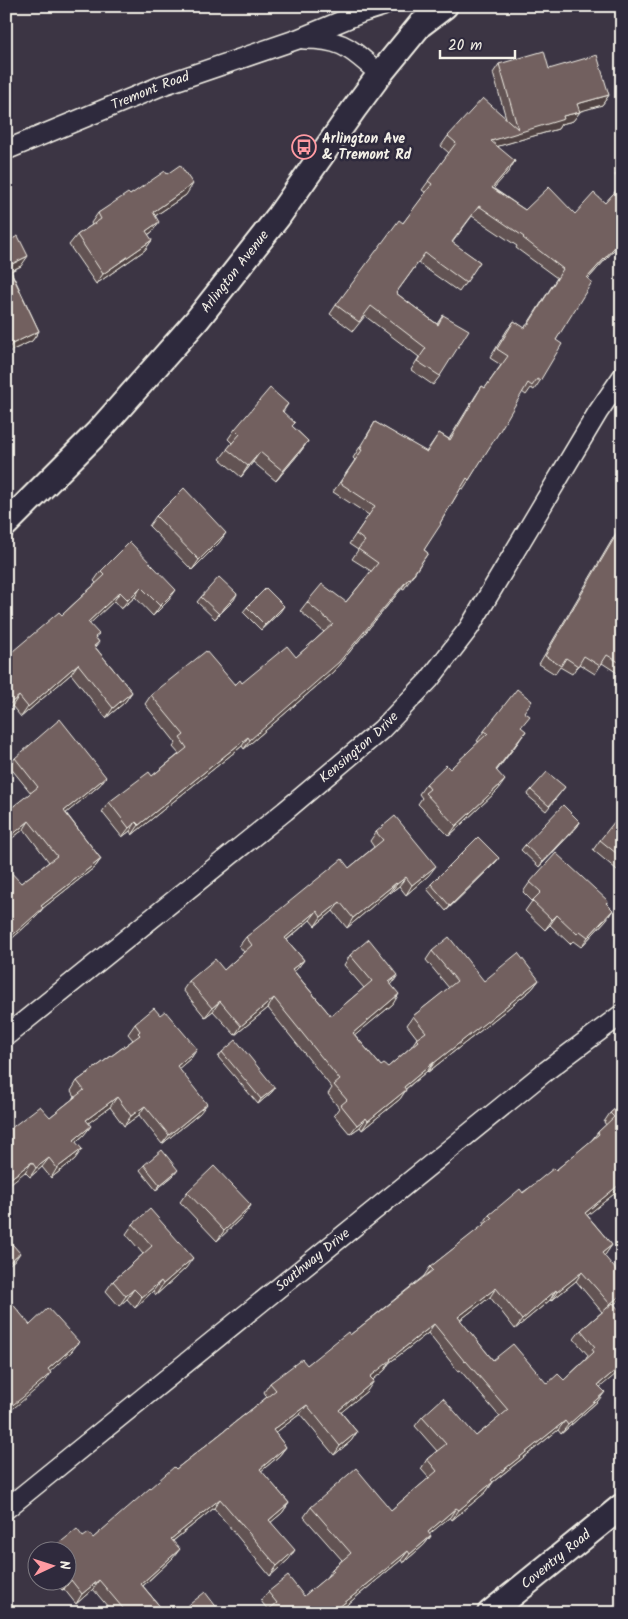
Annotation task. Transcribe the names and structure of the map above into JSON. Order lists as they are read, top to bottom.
{
  "streets": {
    "street": [
      "Tremont Road",
      "Arlington Avenue",
      "Kensington Drive",
      "Southway Drive",
      "Coventry Road"
    ]
  },
  "crossings": [
    ["Tremont Road", "Arlington Avenue"]
  ],
  "places": {
    "bus stop": ["Arlington Ave & Tremont Rd"]
  },
  "scale_bar": "20 m",
  "north": "right"
}
